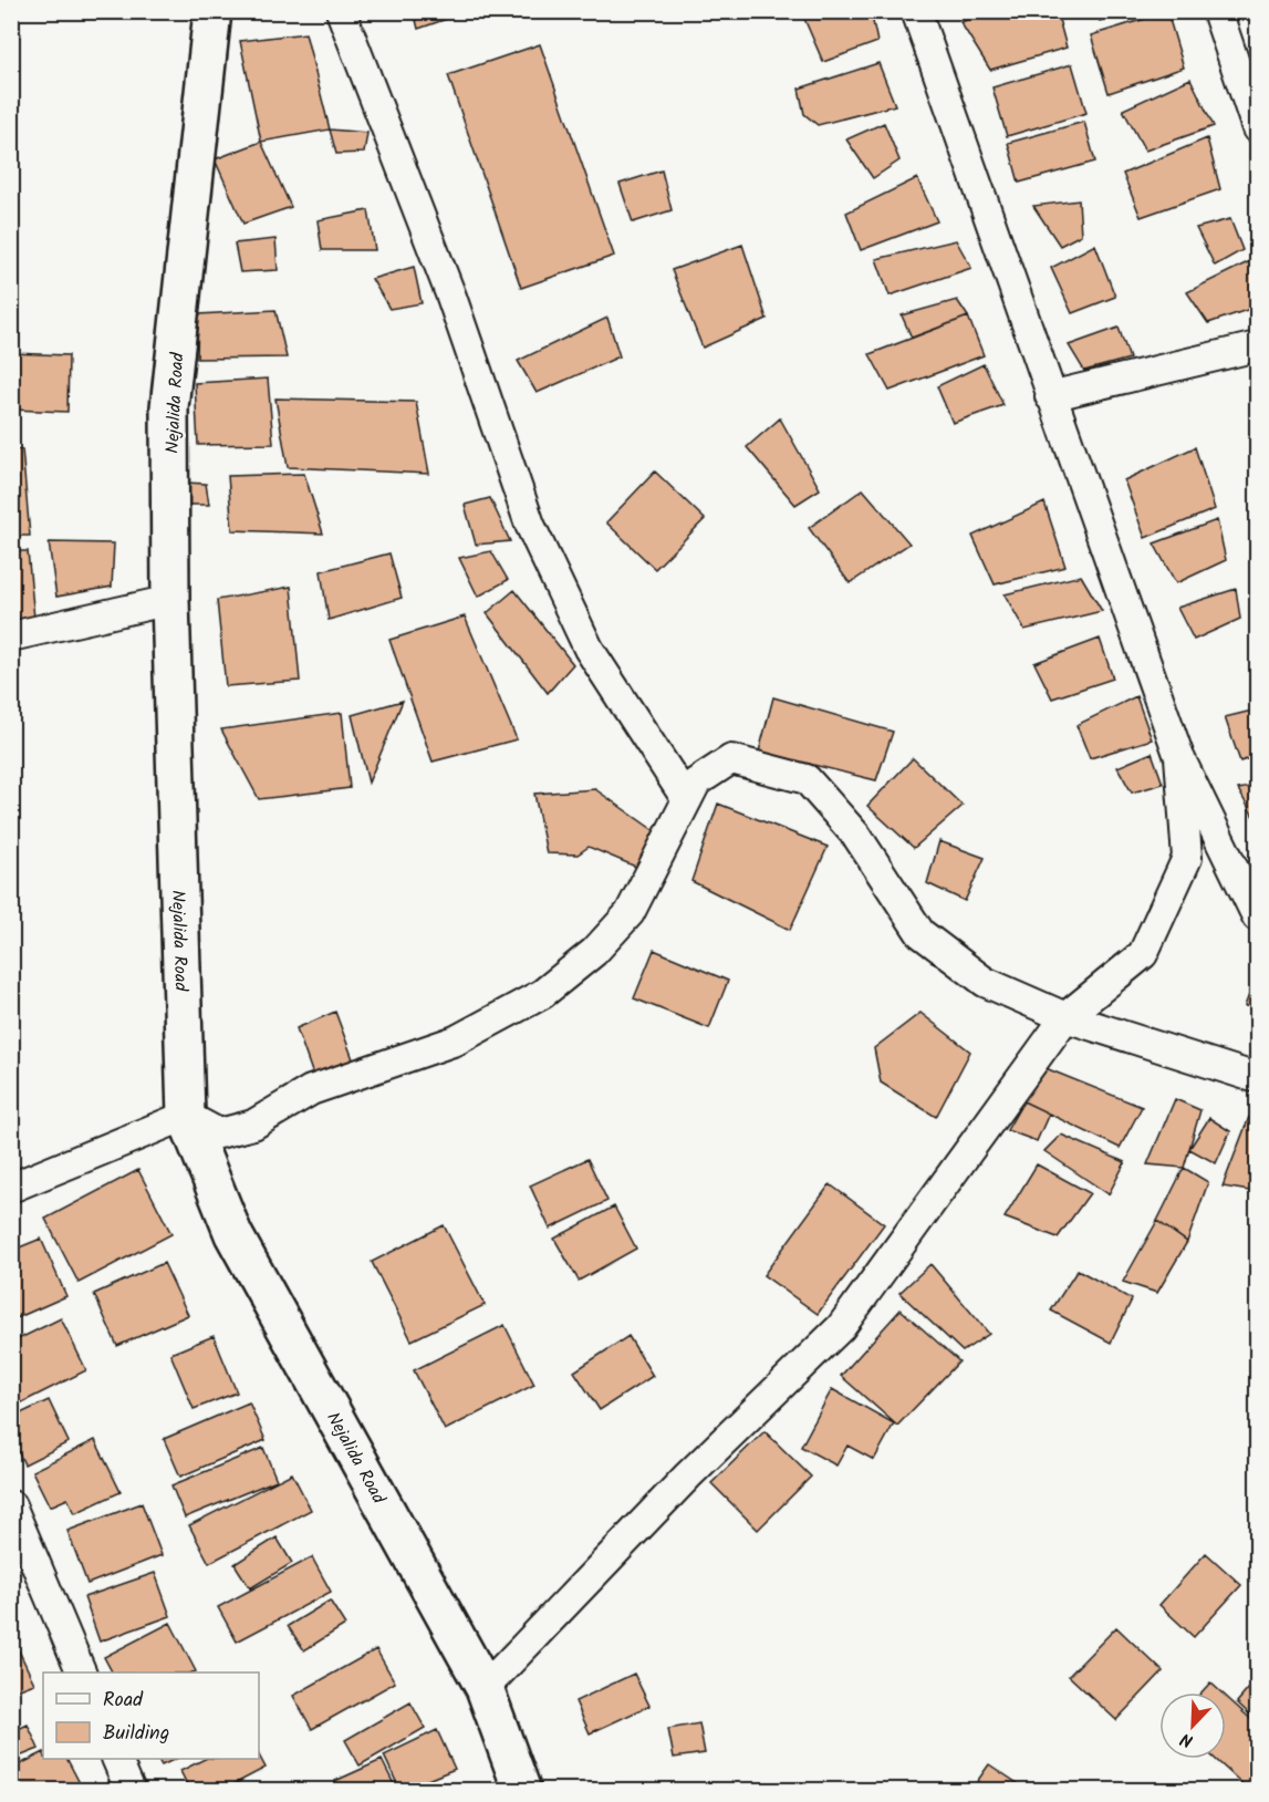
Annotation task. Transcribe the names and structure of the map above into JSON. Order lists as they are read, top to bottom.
{
  "streets": {
    "main road": ["Nejalida Road"]
  },
  "legend": ["Road", "Building"],
  "north": "bottom left"
}
